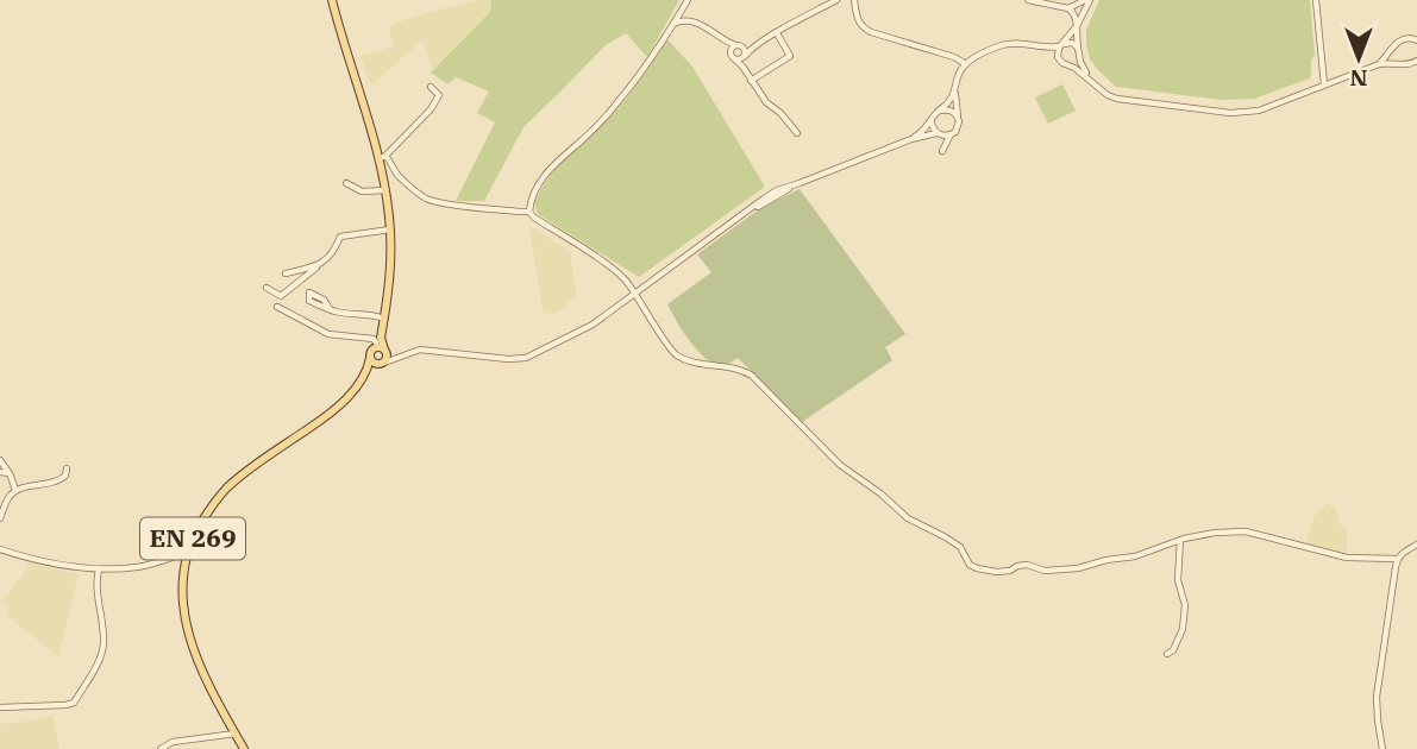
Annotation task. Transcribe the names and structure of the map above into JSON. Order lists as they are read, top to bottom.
{
  "streets": {
    "main road": ["EN 269"]
  },
  "north": "bottom"
}
